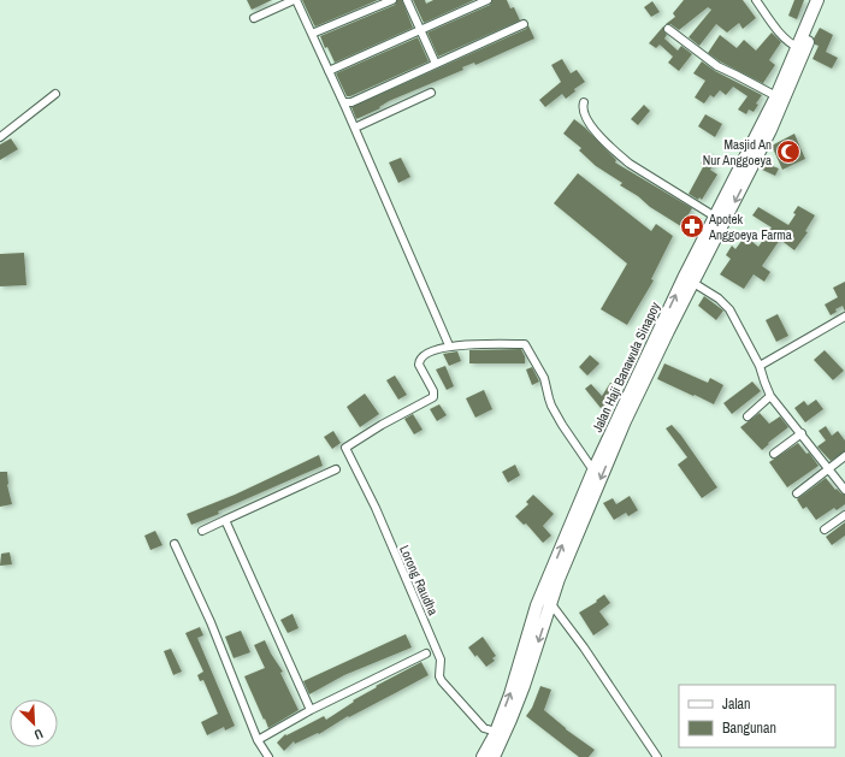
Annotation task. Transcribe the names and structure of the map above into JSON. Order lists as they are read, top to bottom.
{
  "streets": {
    "highway": ["Jalan Haji Banawula Sinapoy"],
    "street": ["Lorong Raudha"]
  },
  "crossings": [
    ["Jalan Haji Banawula Sinapoy", "Lorong Raudha"]
  ],
  "places": {
    "mosque": ["Masjid An Nur Anggoeya"],
    "pharmacy": ["Apotek Anggoeya Farma"]
  },
  "legend": ["Jalan", "Bangunan"],
  "north": "bottom right"
}
